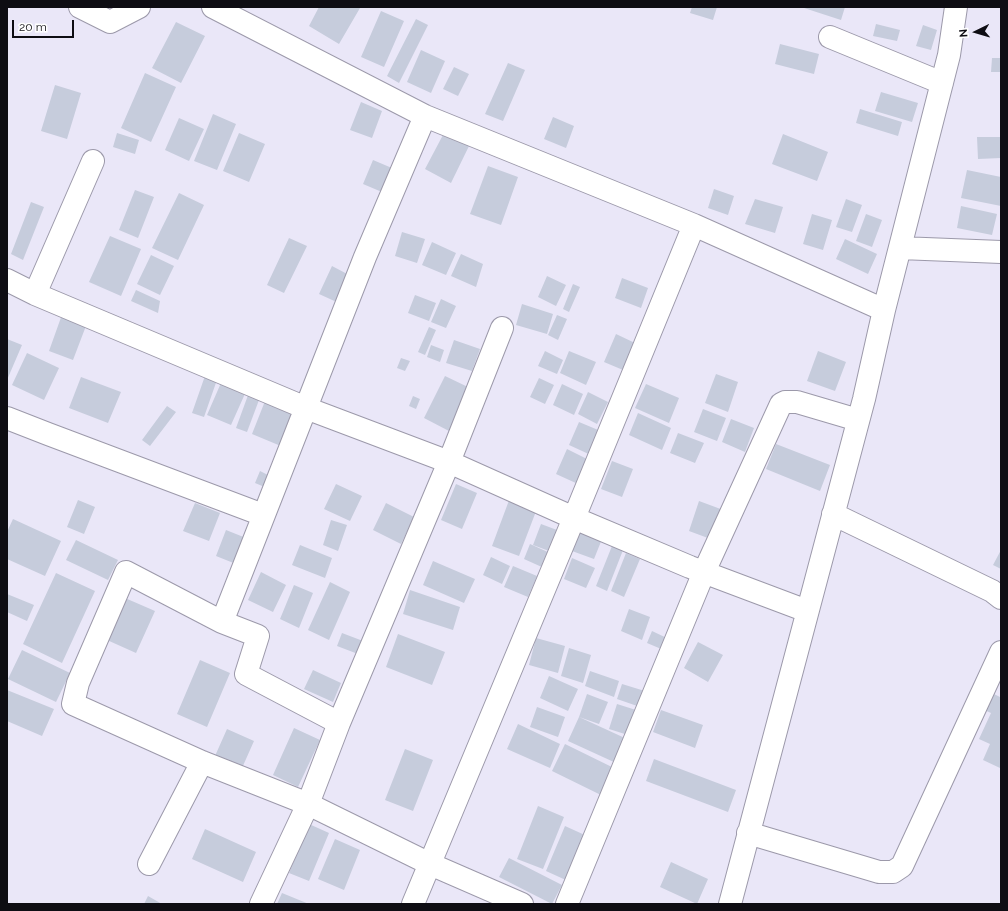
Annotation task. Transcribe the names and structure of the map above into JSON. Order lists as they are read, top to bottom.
{
  "scale_bar": "20 m",
  "north": "left"
}
